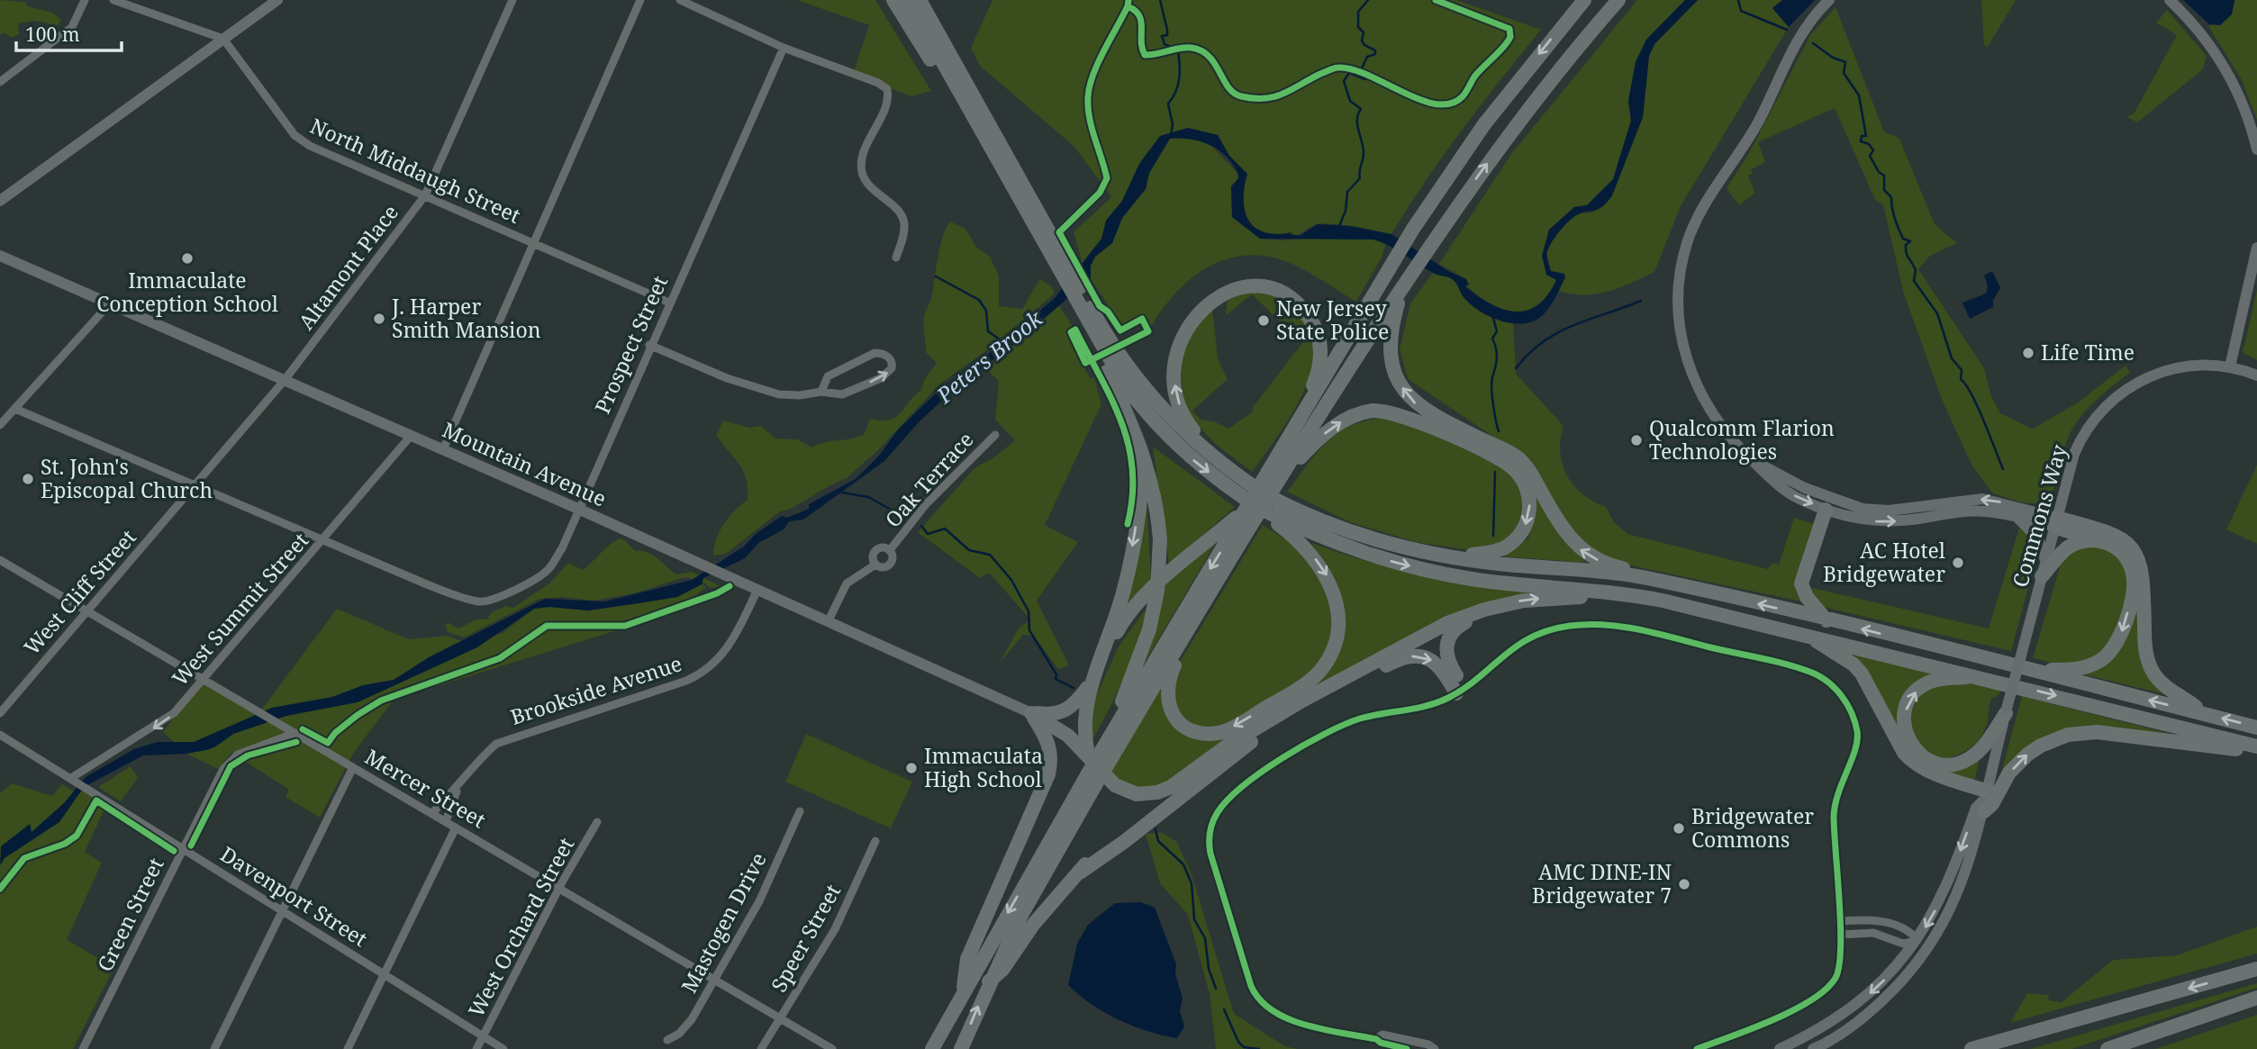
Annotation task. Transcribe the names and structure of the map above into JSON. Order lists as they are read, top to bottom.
{
  "streets": {
    "street": [
      "North Middaugh Street",
      "Altamont Place",
      "Prospect Street",
      "Mountain Avenue",
      "Oak Terrace",
      "Commons Way",
      "West Cliff Street",
      "West Summit Street",
      "Brookside Avenue",
      "Mercer Street",
      "Davenport Street",
      "Green Street",
      "Mastogen Drive",
      "West Orchard Street",
      "Speer Street"
    ]
  },
  "crossings": [
    ["North Middaugh Street", "Altamont Place"],
    ["North Middaugh Street", "Prospect Street"],
    ["Altamont Place", "Mountain Avenue"],
    ["Altamont Place", "West Cliff Street"],
    ["Prospect Street", "Mountain Avenue"],
    ["Prospect Street", "West Cliff Street"],
    ["Prospect Street", "West Summit Street"],
    ["Mountain Avenue", "Oak Terrace"],
    ["Mountain Avenue", "West Cliff Street"],
    ["Mountain Avenue", "West Summit Street"],
    ["Mountain Avenue", "Brookside Avenue"],
    ["West Cliff Street", "Mercer Street"],
    ["West Summit Street", "Mercer Street"],
    ["West Summit Street", "Davenport Street"],
    ["Brookside Avenue", "Mercer Street"],
    ["Mercer Street", "Green Street"],
    ["Mercer Street", "Mastogen Drive"],
    ["Mercer Street", "West Orchard Street"],
    ["Mercer Street", "Speer Street"],
    ["Davenport Street", "Green Street"],
    ["Davenport Street", "West Orchard Street"]
  ],
  "water": ["Peters Brook"],
  "places": [
    "Immaculate Conception School",
    "J. Harper Smith Mansion",
    "New Jersey State Police",
    "Life Time",
    "Qualcomm Flarion Technologies",
    "St. John's Episcopal Church",
    "AC Hotel Bridgewater",
    "Immaculata High School",
    "Bridgewater Commons",
    "AMC DINE-IN Bridgewater 7"
  ],
  "scale_bar": "100 m"
}
